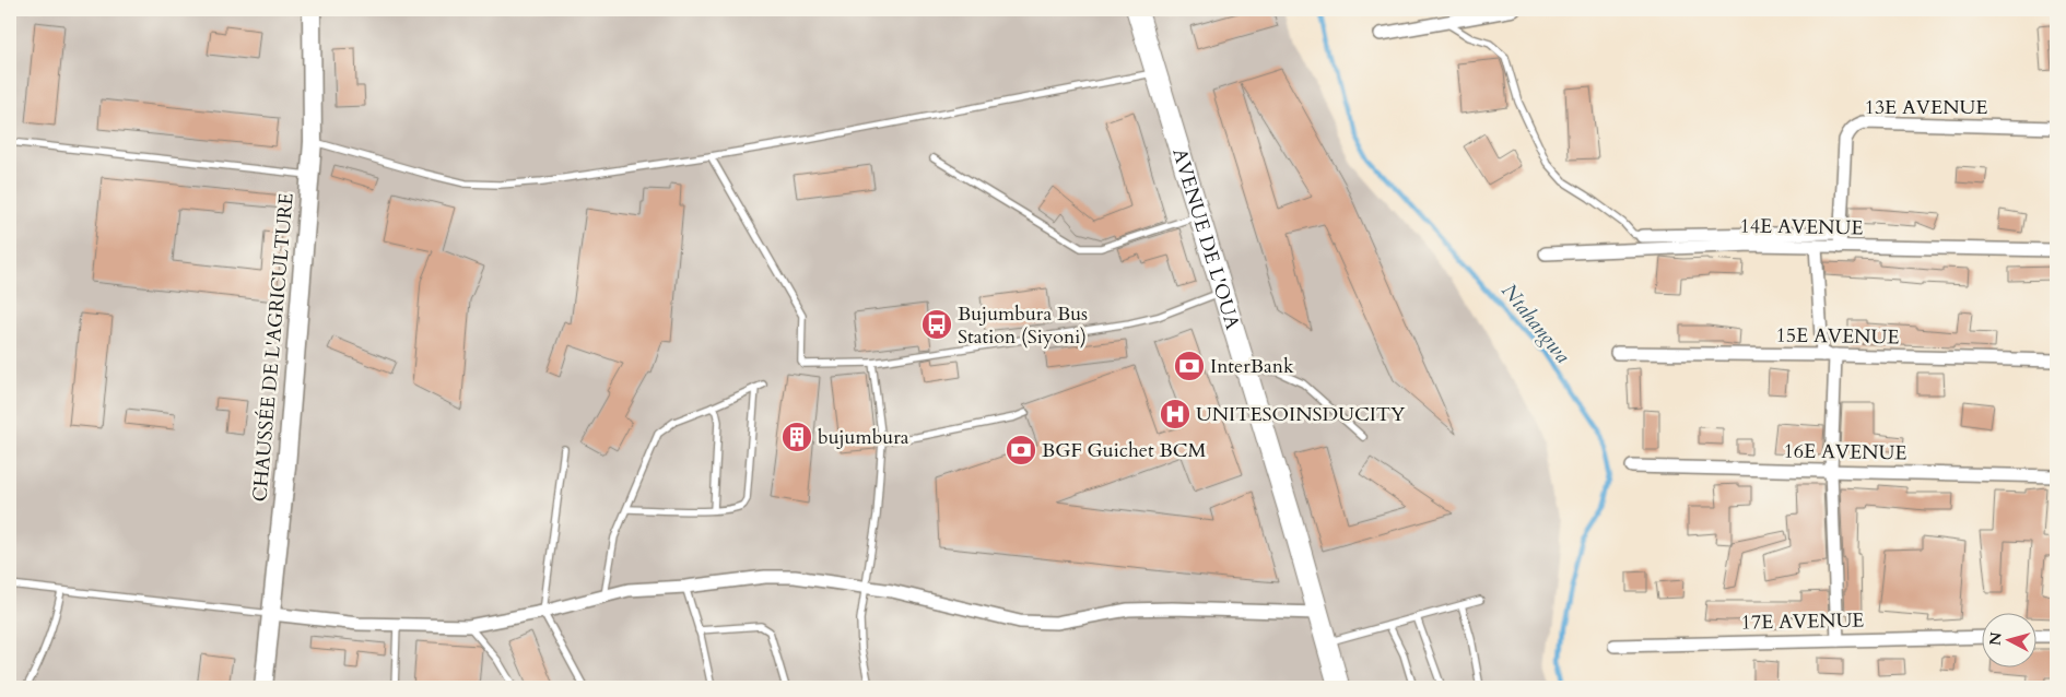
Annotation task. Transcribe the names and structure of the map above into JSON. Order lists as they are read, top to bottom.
{
  "streets": {
    "main road": ["AVENUE DE L'OUA"],
    "street": [
      "13E AVENUE",
      "14E AVENUE",
      "15E AVENUE",
      "CHAUSSÉE DE L'AGRICULTURE",
      "16E AVENUE",
      "17E AVENUE"
    ]
  },
  "crossings": [
    ["13E AVENUE", "14E AVENUE"]
  ],
  "water": ["Ntahangwa"],
  "places": {
    "bus stop": ["Bujumbura Bus Station (Siyoni)"],
    "bank": ["InterBank", "BGF Guichet BCM"],
    "hospital": ["UNITESOINSDUCITY"],
    "building": ["bujumbura"]
  },
  "north": "left"
}
